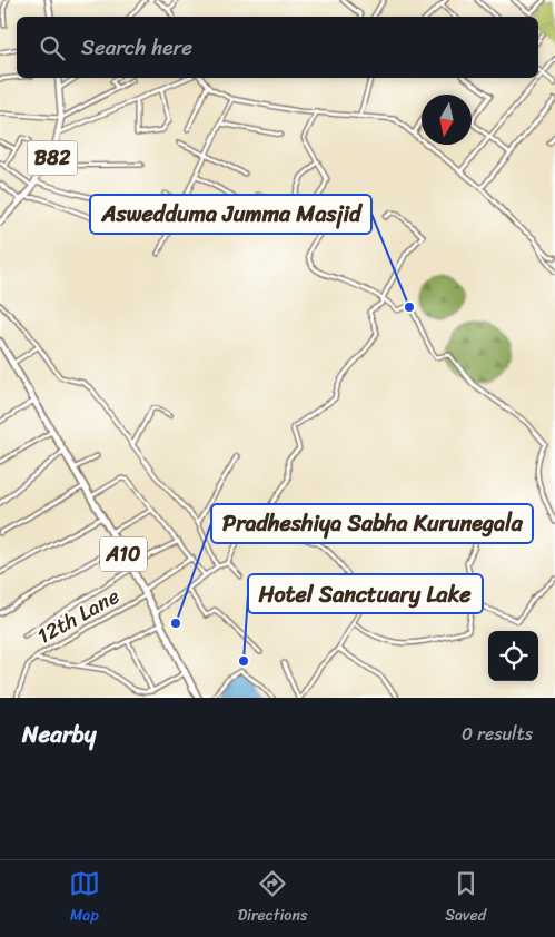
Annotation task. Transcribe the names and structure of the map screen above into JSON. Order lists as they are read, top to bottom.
{
  "streets": {
    "highway": ["A10"],
    "main road": ["B82"],
    "street": ["12th Lane"]
  },
  "crossings": [
    ["A10", "12th Lane"]
  ],
  "places": ["Aswedduma Jumma Masjid", "Pradheshiya Sabha Kurunegala", "Hotel Sanctuary Lake"],
  "north": "bottom",
  "page": {
    "search": "Search here",
    "heading": ["Nearby", "0 results"],
    "nav": ["Map", "Directions", "Saved"]
  }
}
